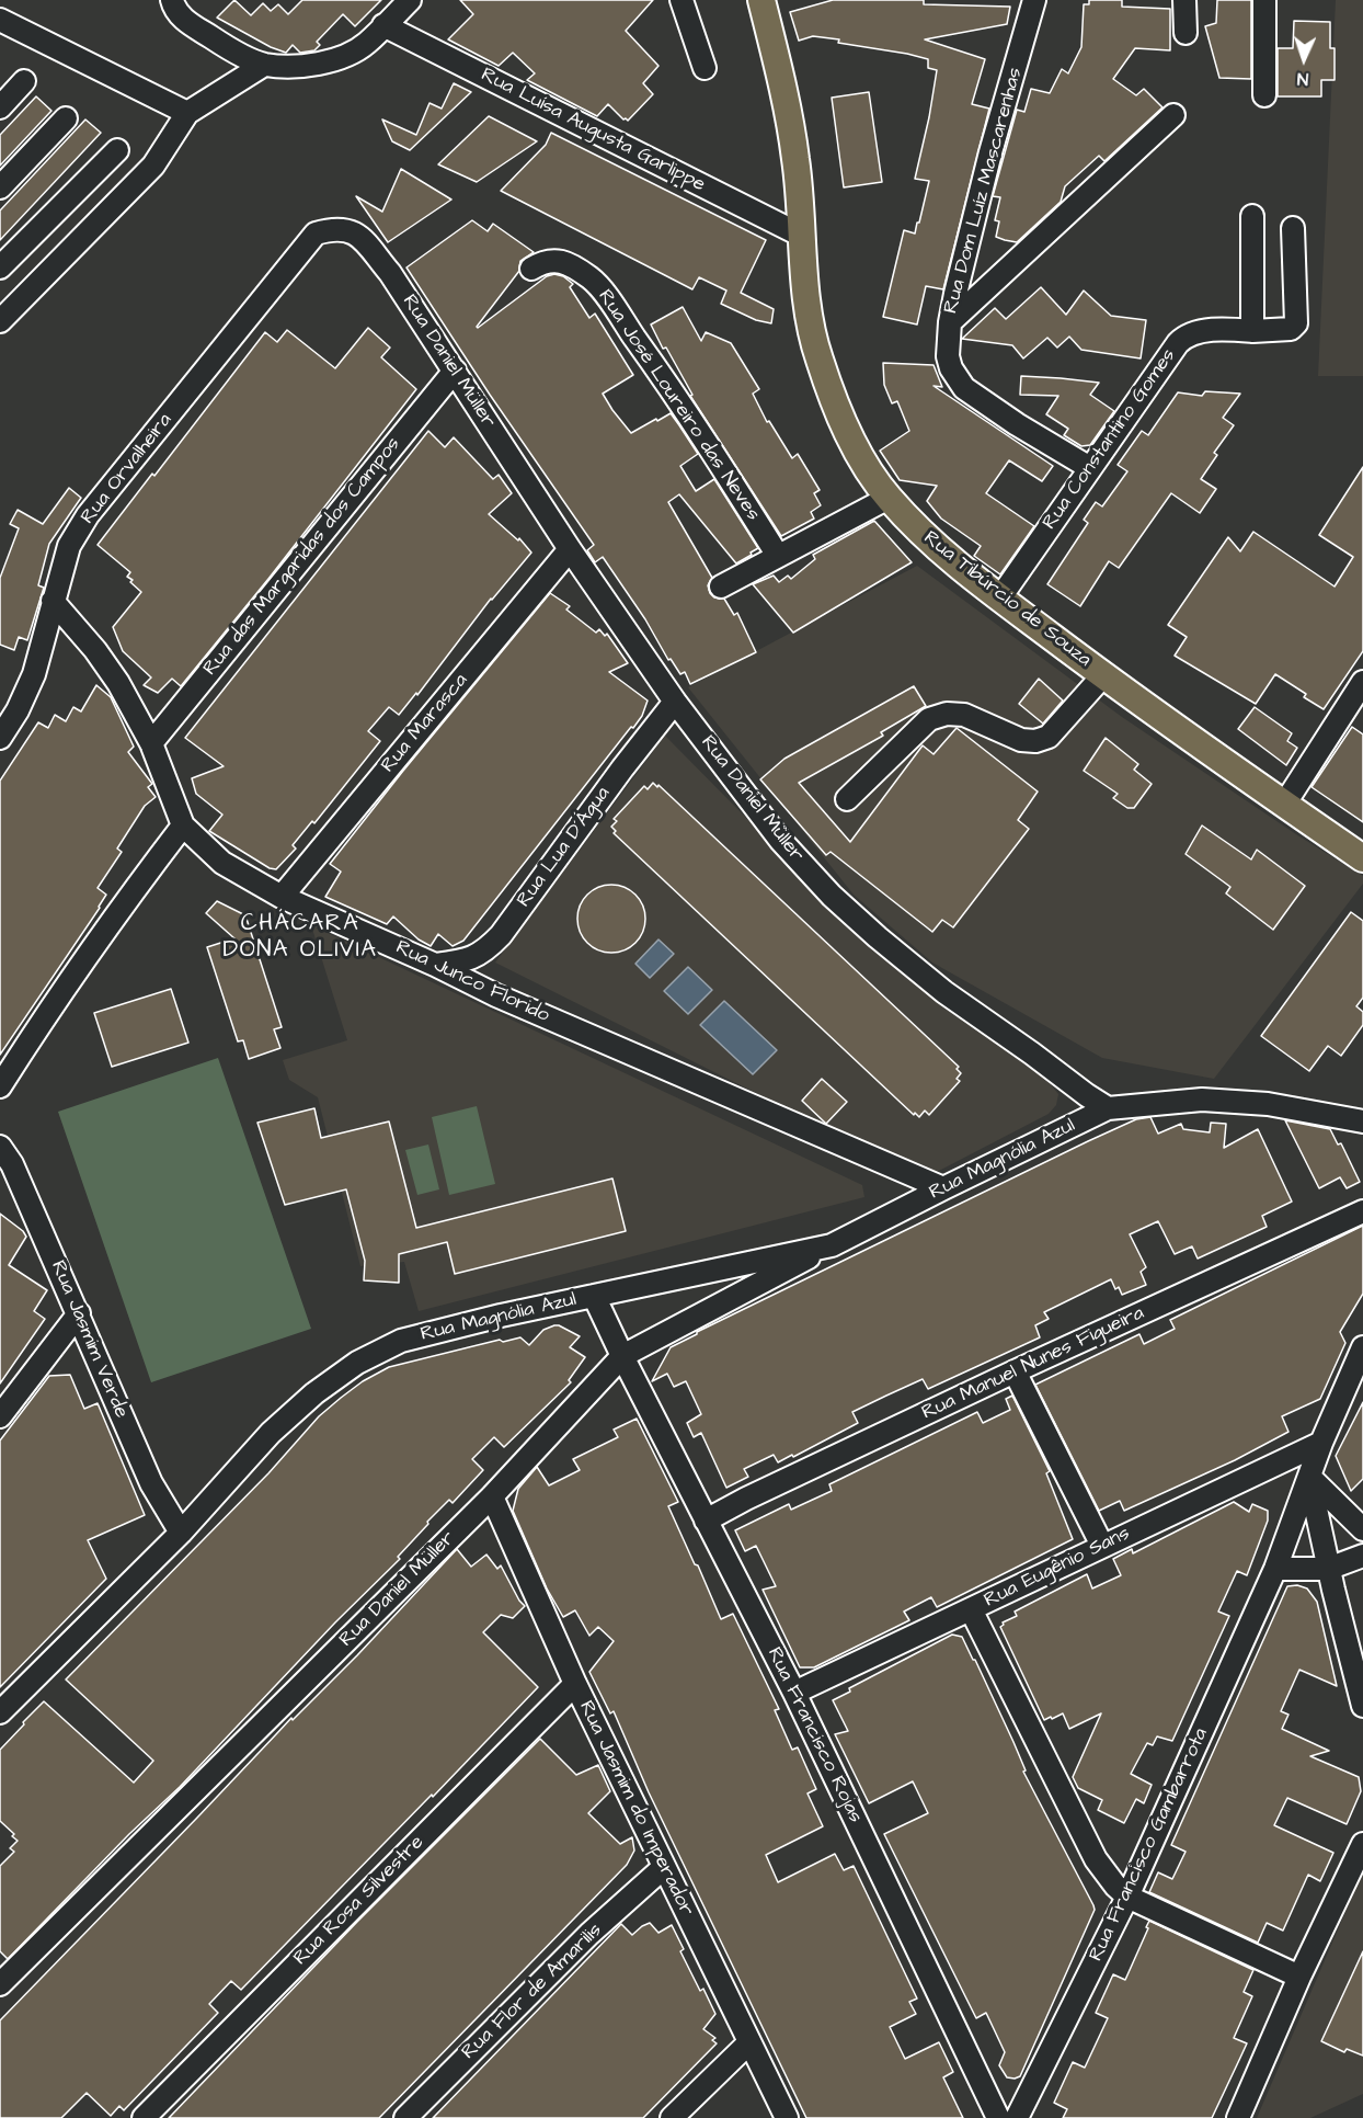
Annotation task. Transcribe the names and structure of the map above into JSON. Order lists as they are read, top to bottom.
{
  "streets": {
    "main road": ["Rua Tibúrcio de Souza"],
    "street": [
      "Rua Luísa Augusta Garlippe",
      "Rua Dom Luíz Mascarenhas",
      "Rua Daniel Müller",
      "Rua José Loureiro das Neves",
      "Rua Constantino Gomes",
      "Rua Orvalheira",
      "Rua das Margaridas dos Campos",
      "Rua Marasca",
      "Rua Lua D´Água",
      "Rua Junco Florido",
      "Rua Magnólia Azul",
      "Rua Jasmim Verde",
      "Rua Manuel Nunes Figueira",
      "Rua Eugênio Sans",
      "Rua Francisco Rojas",
      "Rua Jasmim do Imperador",
      "Rua Francisco Gambarrota",
      "Rua Rosa Silvestre",
      "Rua Flor de Amarilis"
    ]
  },
  "crossings": [
    ["Rua Luísa Augusta Garlippe", "Rua Tibúrcio de Souza"],
    ["Rua Dom Luíz Mascarenhas", "Rua Constantino Gomes"],
    ["Rua Daniel Müller", "Rua Orvalheira"],
    ["Rua Daniel Müller", "Rua das Margaridas dos Campos"],
    ["Rua Daniel Müller", "Rua Marasca"],
    ["Rua Daniel Müller", "Rua Lua D´Água"],
    ["Rua Daniel Müller", "Rua Magnólia Azul"],
    ["Rua Daniel Müller", "Rua Francisco Rojas"],
    ["Rua Daniel Müller", "Rua Jasmim do Imperador"],
    ["Rua Constantino Gomes", "Rua Tibúrcio de Souza"],
    ["Rua Orvalheira", "Rua Junco Florido"],
    ["Rua das Margaridas dos Campos", "Rua Junco Florido"],
    ["Rua Marasca", "Rua Junco Florido"],
    ["Rua Lua D´Água", "Rua Junco Florido"],
    ["Rua Junco Florido", "Rua Magnólia Azul"],
    ["Rua Magnólia Azul", "Rua Jasmim Verde"],
    ["Rua Magnólia Azul", "Rua Francisco Rojas"],
    ["Rua Manuel Nunes Figueira", "Rua Francisco Rojas"],
    ["Rua Eugênio Sans", "Rua Francisco Rojas"],
    ["Rua Eugênio Sans", "Rua Francisco Gambarrota"],
    ["Rua Jasmim do Imperador", "Rua Rosa Silvestre"],
    ["Rua Jasmim do Imperador", "Rua Flor de Amarilis"]
  ],
  "districts": ["CHÁCARA DONA OLIVIA"],
  "north": "bottom"
}
